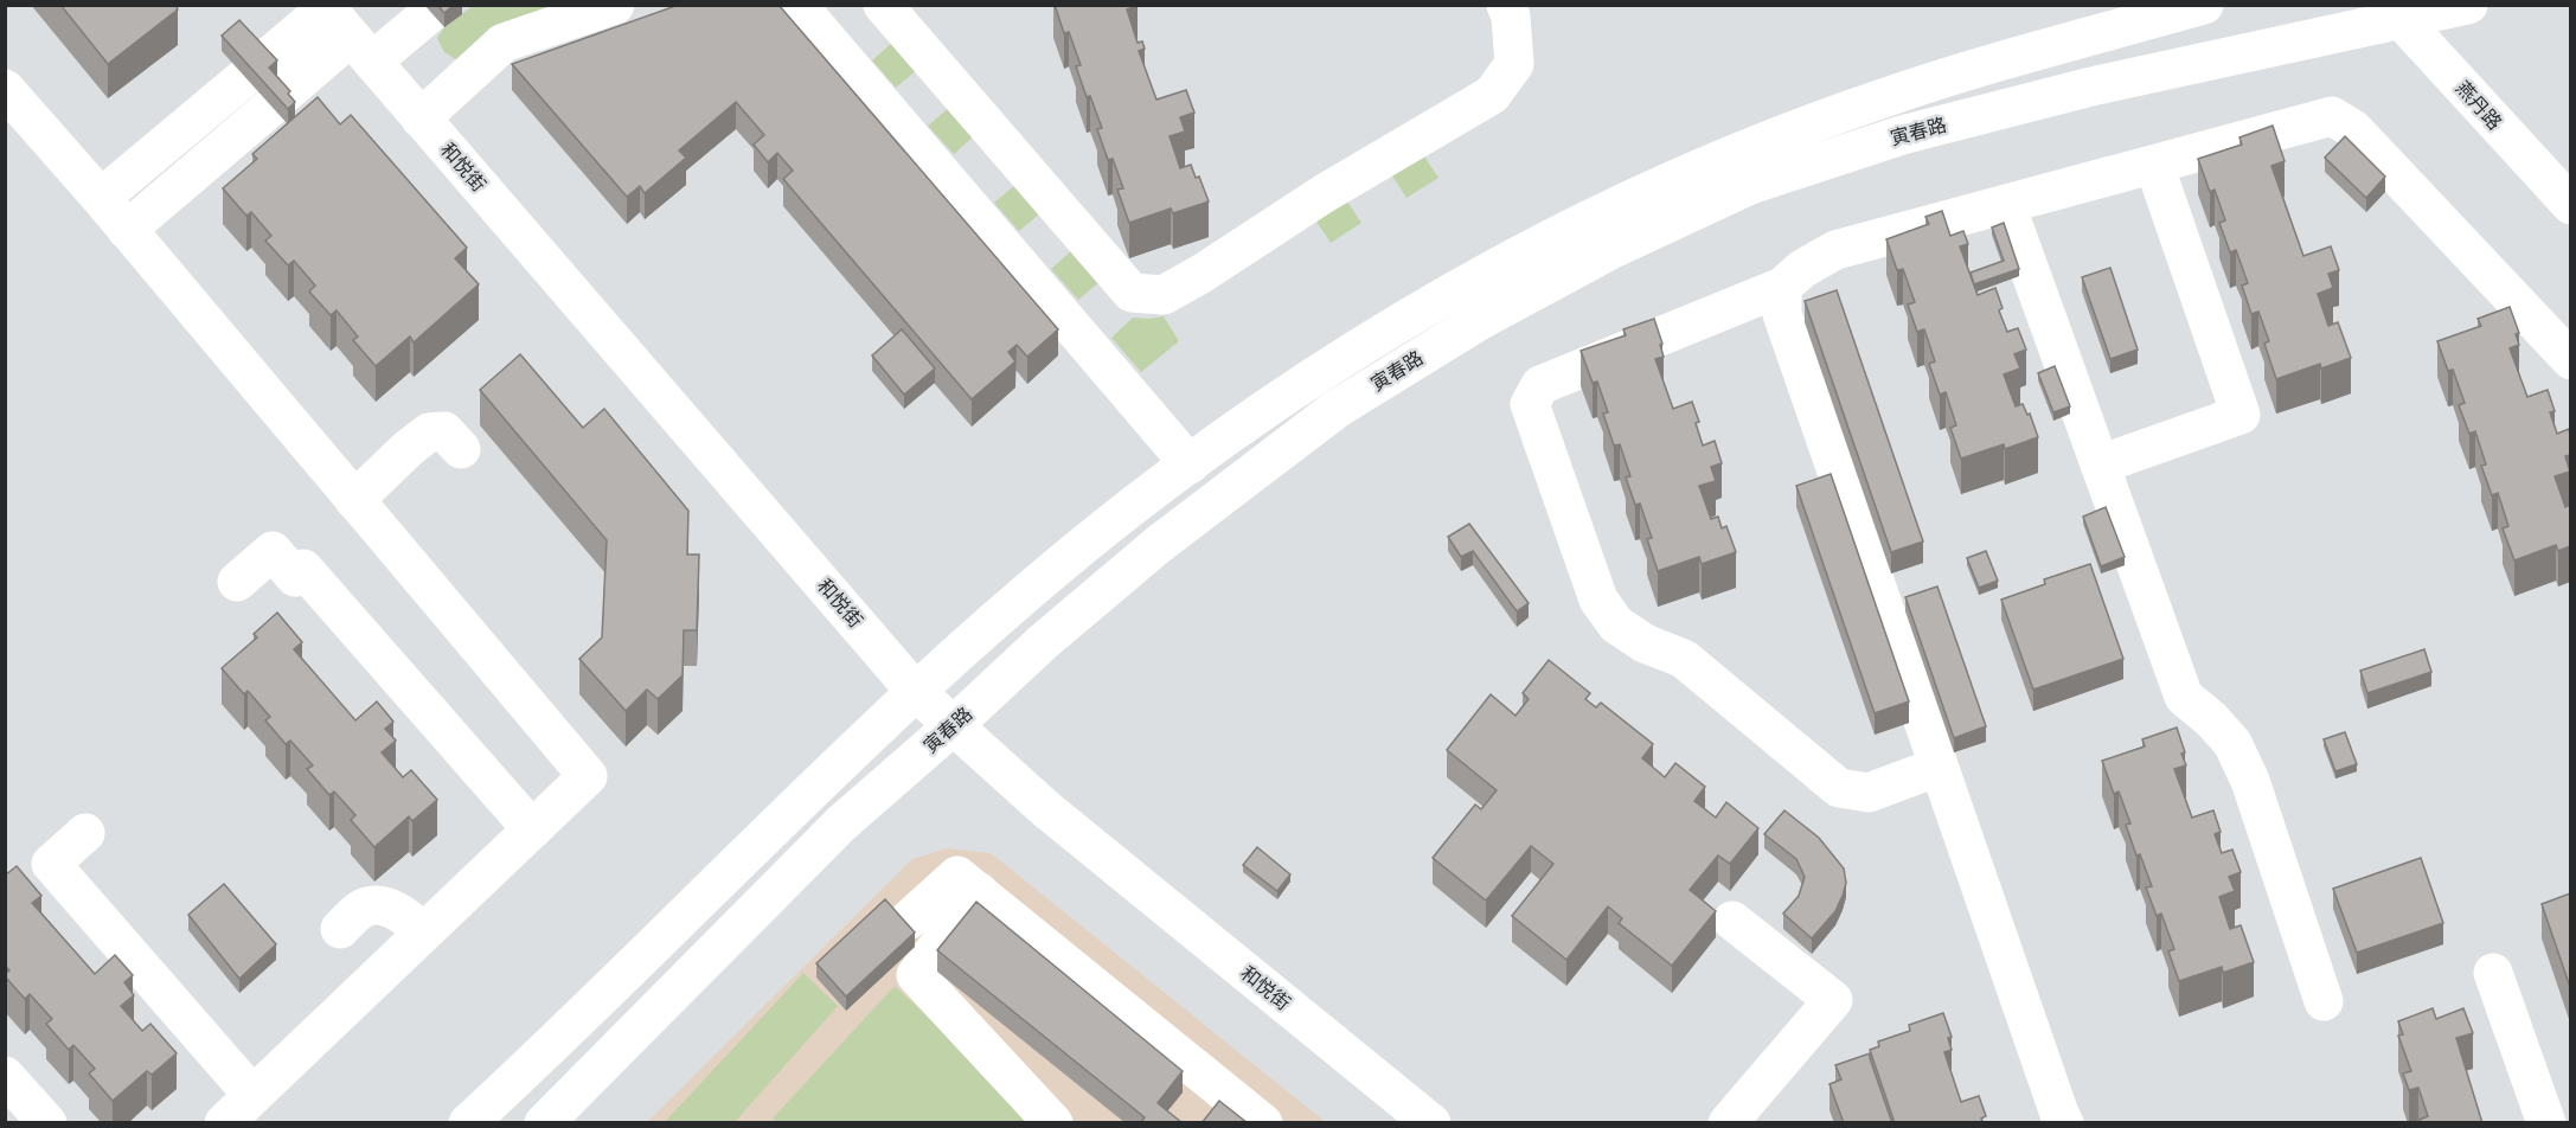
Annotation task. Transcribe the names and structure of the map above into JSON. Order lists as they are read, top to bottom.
{
  "streets": {
    "main road": ["燕丹路", "寅春路", "和悦街"]
  },
  "crossings": [
    ["燕丹路", "寅春路"],
    ["寅春路", "和悦街"]
  ]
}
